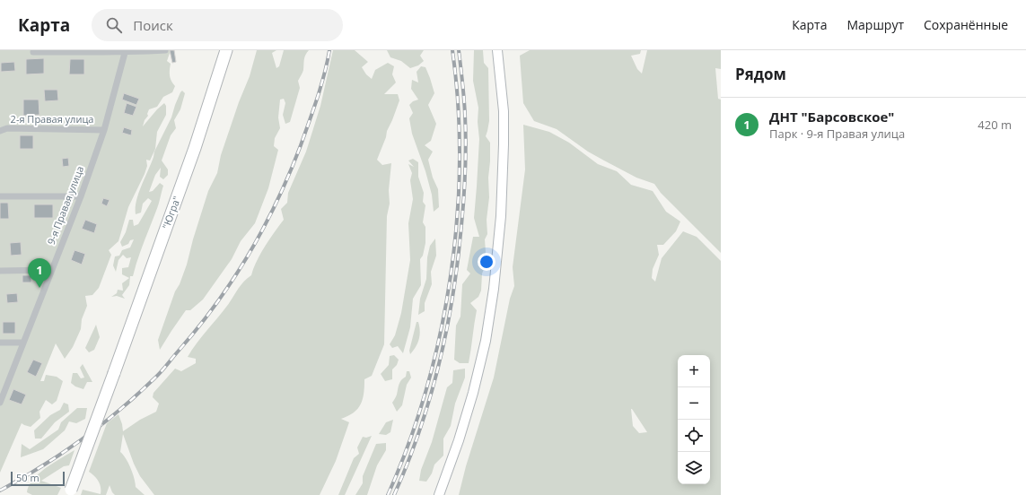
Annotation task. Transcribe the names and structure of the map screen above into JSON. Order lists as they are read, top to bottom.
{
  "streets": {
    "highway": ["\"Югра\""],
    "street": ["2-я Правая улица", "9-я Правая улица"]
  },
  "crossings": [
    ["2-я Правая улица", "9-я Правая улица"]
  ],
  "scale_bar": "50 m",
  "page": {
    "header": "Карта",
    "search": "Поиск",
    "nav": ["Карта", "Маршрут", "Сохранённые"],
    "heading": "Рядом",
    "list": [
      {
        "mark": "1",
        "name": "ДНТ \"Барсовское\"",
        "note": "Парк · 9-я Правая улица",
        "value": "420 m"
      }
    ],
    "pins": "1",
    "map_buttons": ["+", "−"],
    "scale": "50 m"
  }
}
